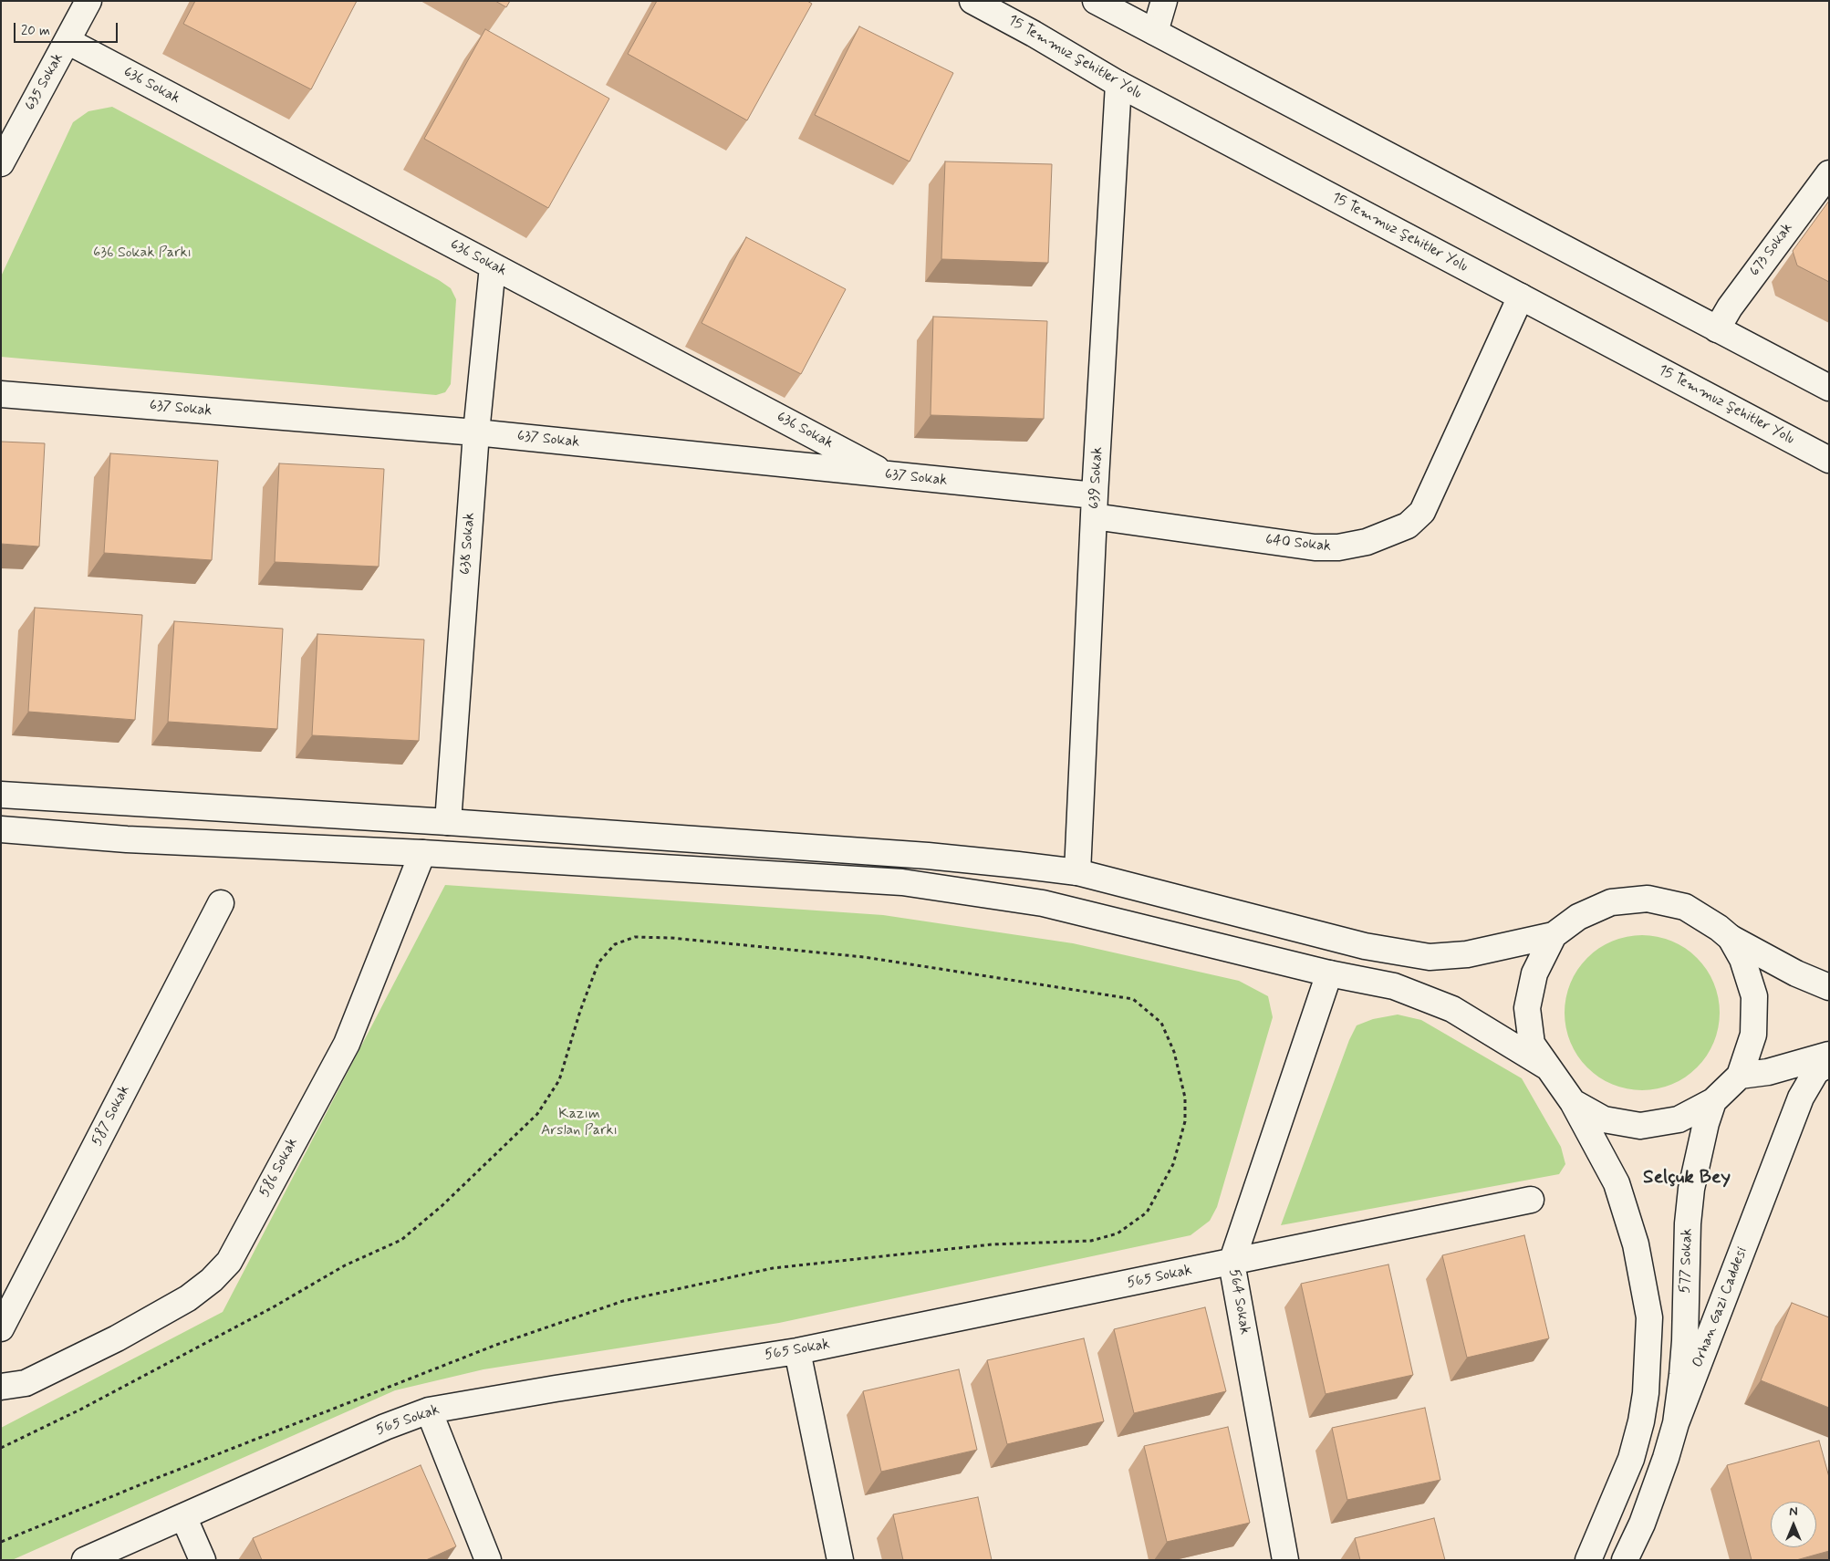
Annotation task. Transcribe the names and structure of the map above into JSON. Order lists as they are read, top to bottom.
{
  "streets": {
    "street": [
      "15 Temmuz Şehitler Yolu",
      "635 Sokak",
      "636 Sokak",
      "673 Sokak",
      "637 Sokak",
      "639 Sokak",
      "638 Sokak",
      "640 Sokak",
      "587 Sokak",
      "586 Sokak",
      "577 Sokak",
      "565 Sokak",
      "564 Sokak",
      "Orhan Gazi Caddesi"
    ]
  },
  "crossings": [
    ["15 Temmuz Şehitler Yolu", "639 Sokak"],
    ["15 Temmuz Şehitler Yolu", "640 Sokak"],
    ["635 Sokak", "636 Sokak"],
    ["636 Sokak", "637 Sokak"],
    ["636 Sokak", "638 Sokak"],
    ["637 Sokak", "639 Sokak"],
    ["637 Sokak", "638 Sokak"],
    ["637 Sokak", "640 Sokak"],
    ["639 Sokak", "640 Sokak"],
    ["577 Sokak", "Orhan Gazi Caddesi"],
    ["565 Sokak", "564 Sokak"]
  ],
  "districts": ["Selçuk Bey"],
  "parks": ["636 Sokak Parkı", "Kazım Arslan Parkı"],
  "scale_bar": "20 m",
  "north": "top"
}
